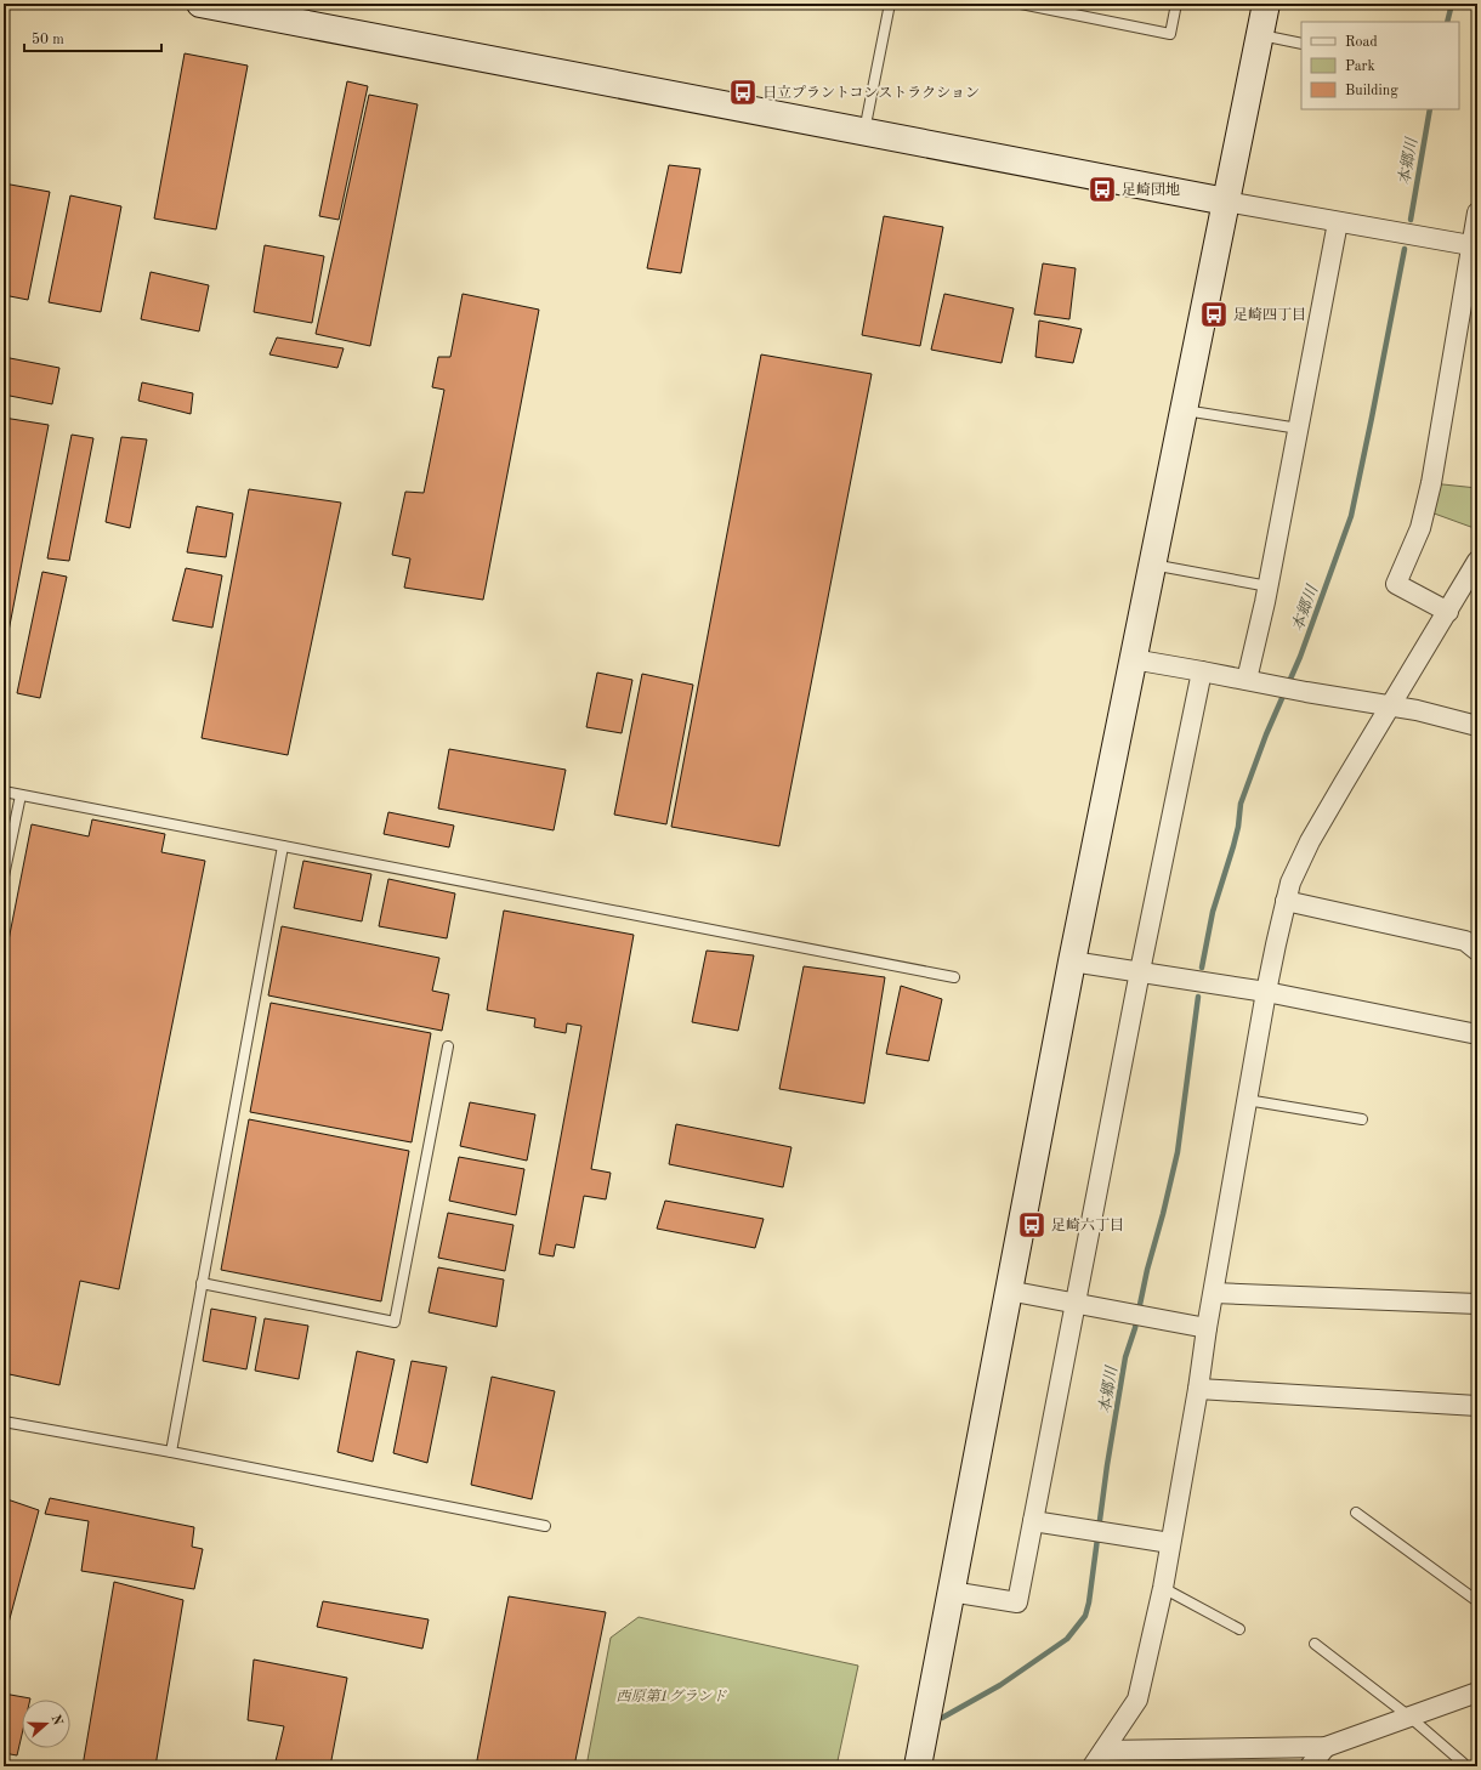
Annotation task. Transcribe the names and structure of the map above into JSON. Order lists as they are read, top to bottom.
{
  "water": ["本郷川"],
  "parks": ["西原第1グランド"],
  "places": {
    "bus stop": [
      "日立プラントコンストラクション",
      "足崎団地",
      "足崎四丁目",
      "足崎六丁目"
    ]
  },
  "legend": ["Road", "Park", "Building"],
  "scale_bar": "50 m",
  "north": "right"
}
